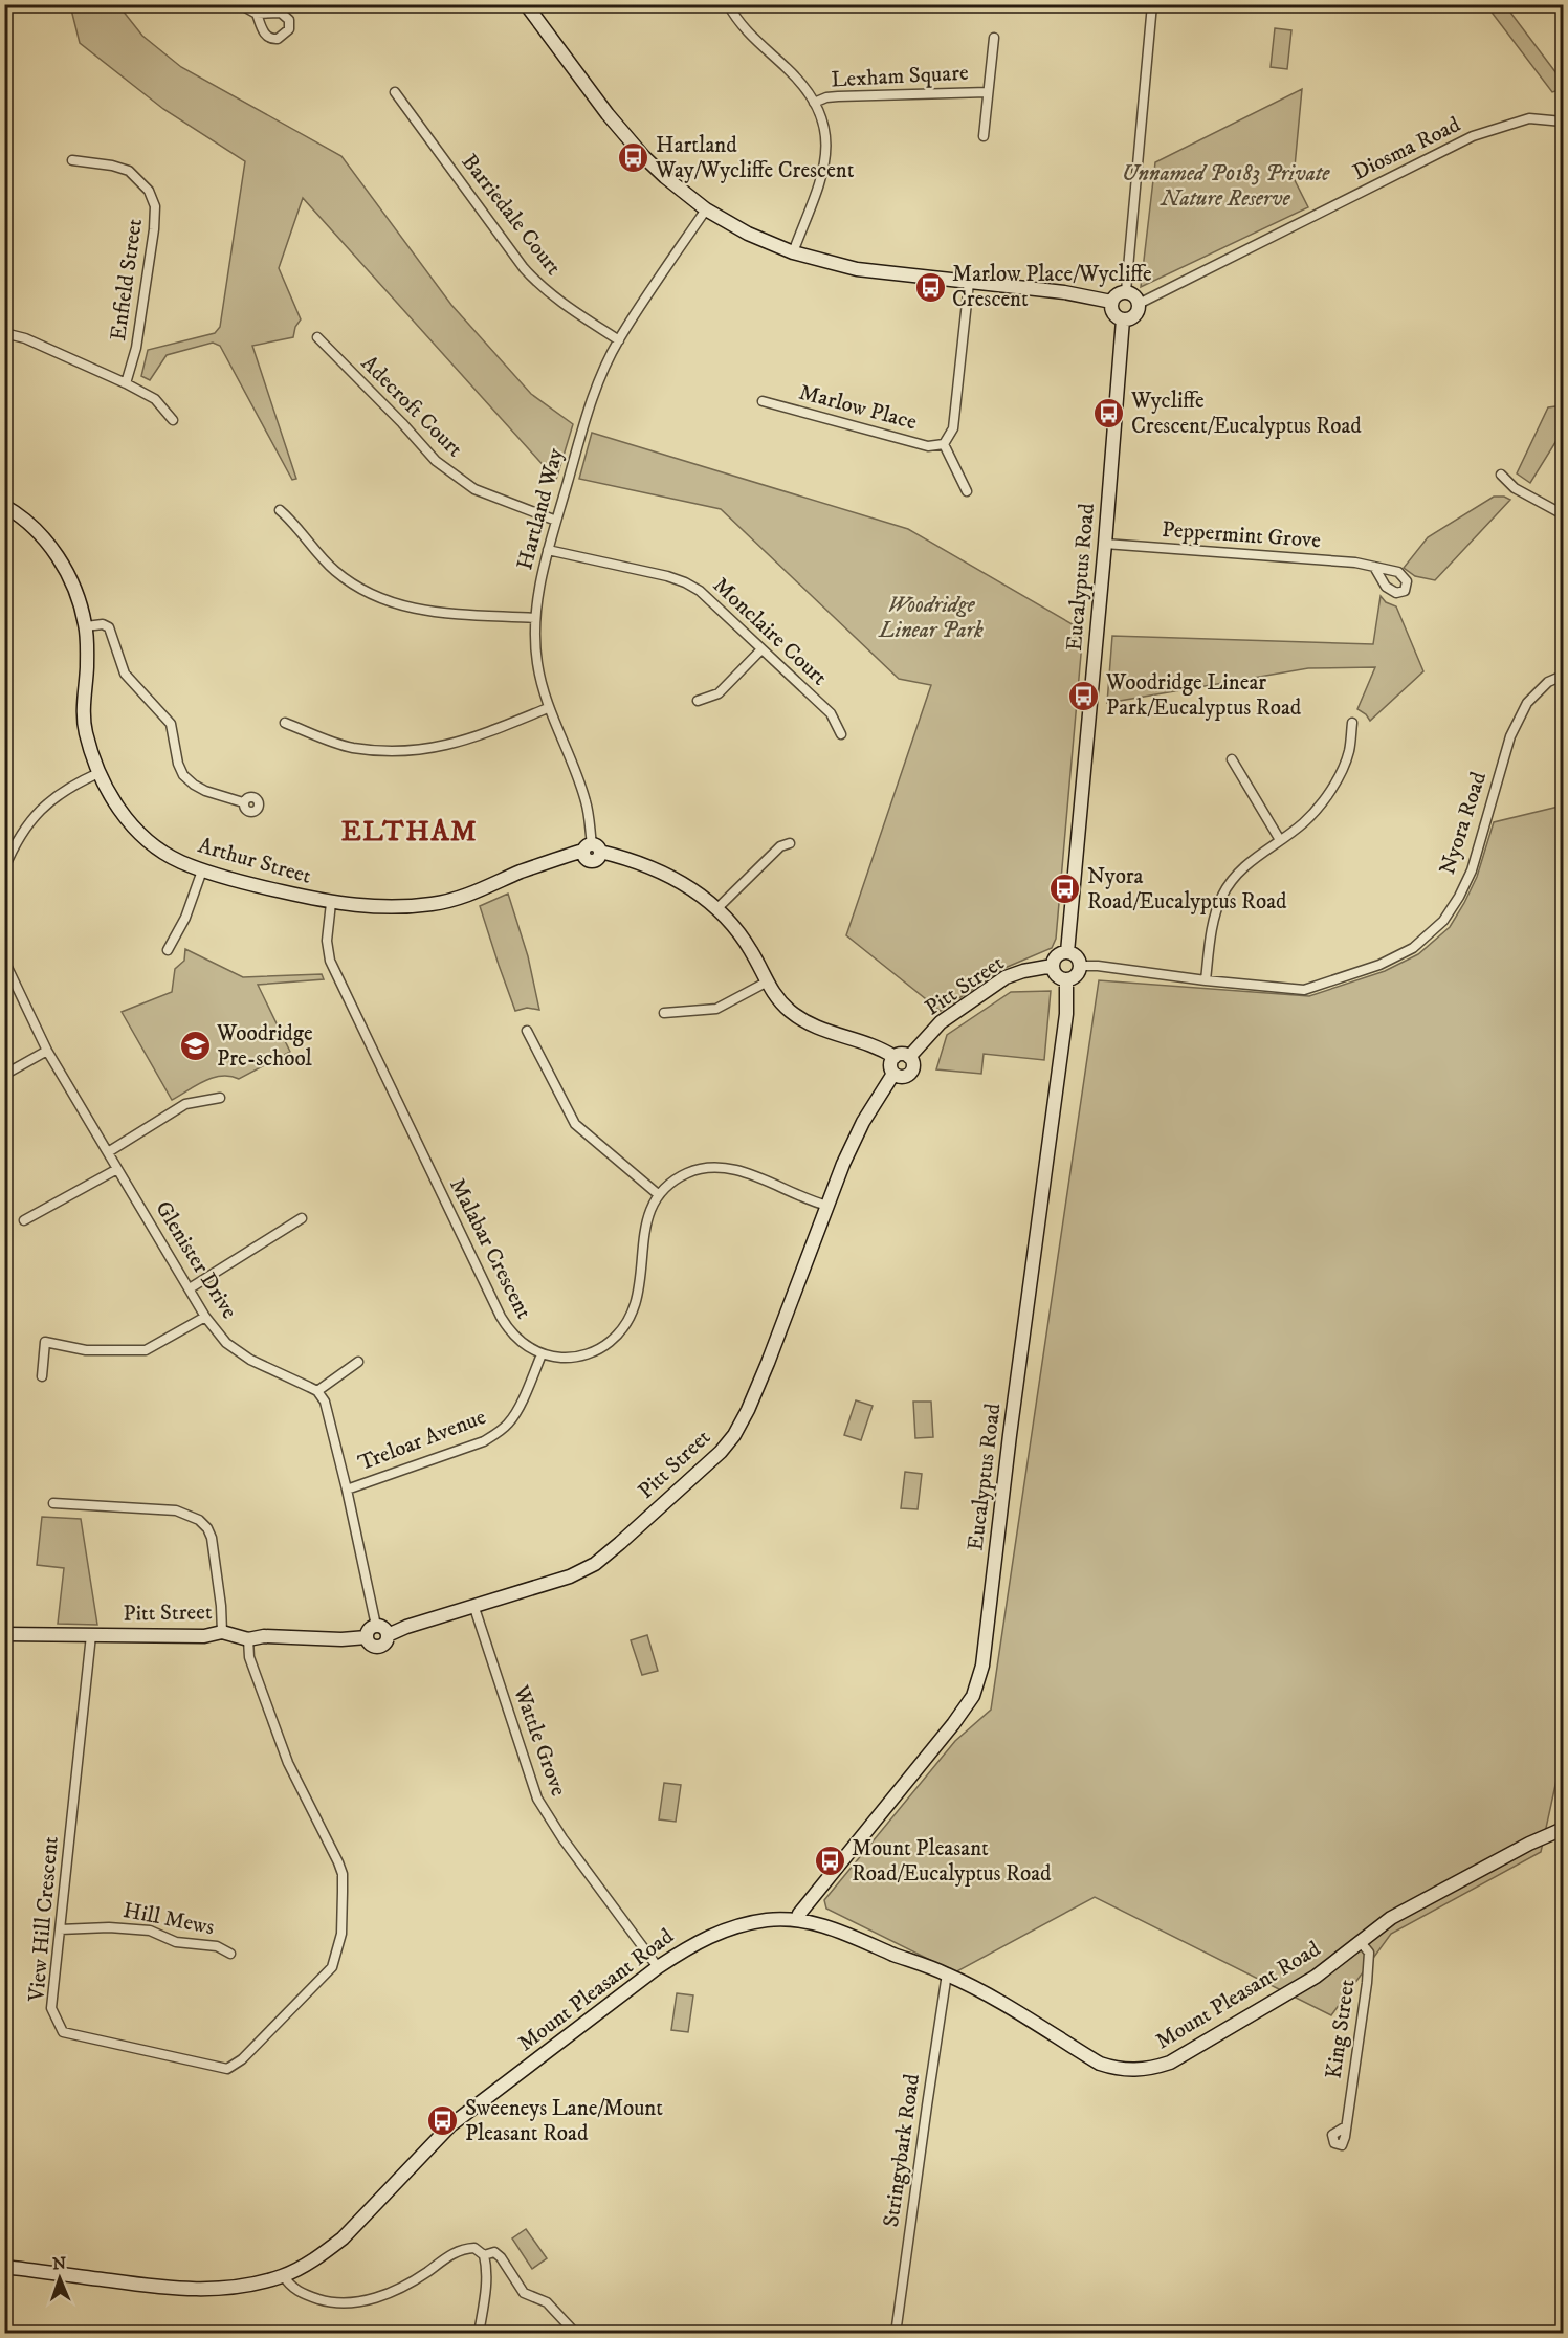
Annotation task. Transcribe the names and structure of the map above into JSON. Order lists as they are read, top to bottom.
{
  "streets": {
    "street": [
      "Lexham Square",
      "Diosma Road",
      "Barriedale Court",
      "Enfield Street",
      "Adecroft Court",
      "Marlow Place",
      "Hartland Way",
      "Peppermint Grove",
      "Eucalyptus Road",
      "Monclaire Court",
      "Nyora Road",
      "Arthur Street",
      "Pitt Street",
      "Malabar Crescent",
      "Glenister Drive",
      "Treloar Avenue",
      "Wattle Grove",
      "View Hill Crescent",
      "Hill Mews",
      "Mount Pleasant Road",
      "King Street",
      "Stringybark Road"
    ]
  },
  "crossings": [
    ["Diosma Road", "Eucalyptus Road"],
    ["Barriedale Court", "Hartland Way"],
    ["Adecroft Court", "Hartland Way"],
    ["Hartland Way", "Monclaire Court"],
    ["Hartland Way", "Arthur Street"],
    ["Peppermint Grove", "Eucalyptus Road"],
    ["Eucalyptus Road", "Nyora Road"],
    ["Eucalyptus Road", "Pitt Street"],
    ["Eucalyptus Road", "Mount Pleasant Road"],
    ["Nyora Road", "Pitt Street"],
    ["Arthur Street", "Pitt Street"],
    ["Arthur Street", "Malabar Crescent"],
    ["Pitt Street", "Wattle Grove"],
    ["Pitt Street", "View Hill Crescent"],
    ["Malabar Crescent", "Treloar Avenue"],
    ["Wattle Grove", "Mount Pleasant Road"],
    ["View Hill Crescent", "Hill Mews"],
    ["Mount Pleasant Road", "King Street"],
    ["Mount Pleasant Road", "Stringybark Road"]
  ],
  "districts": ["ELTHAM"],
  "parks": ["Unnamed P0183 Private Nature Reserve", "Woodridge Linear Park"],
  "places": {
    "bus stop": [
      "Hartland Way/Wycliffe Crescent",
      "Marlow Place/Wycliffe Crescent",
      "Wycliffe Crescent/Eucalyptus Road",
      "Woodridge Linear Park/Eucalyptus Road",
      "Nyora Road/Eucalyptus Road",
      "Mount Pleasant Road/Eucalyptus Road",
      "Sweeneys Lane/Mount Pleasant Road"
    ],
    "school or university": ["Woodridge Pre-school"]
  },
  "north": "top"
}
